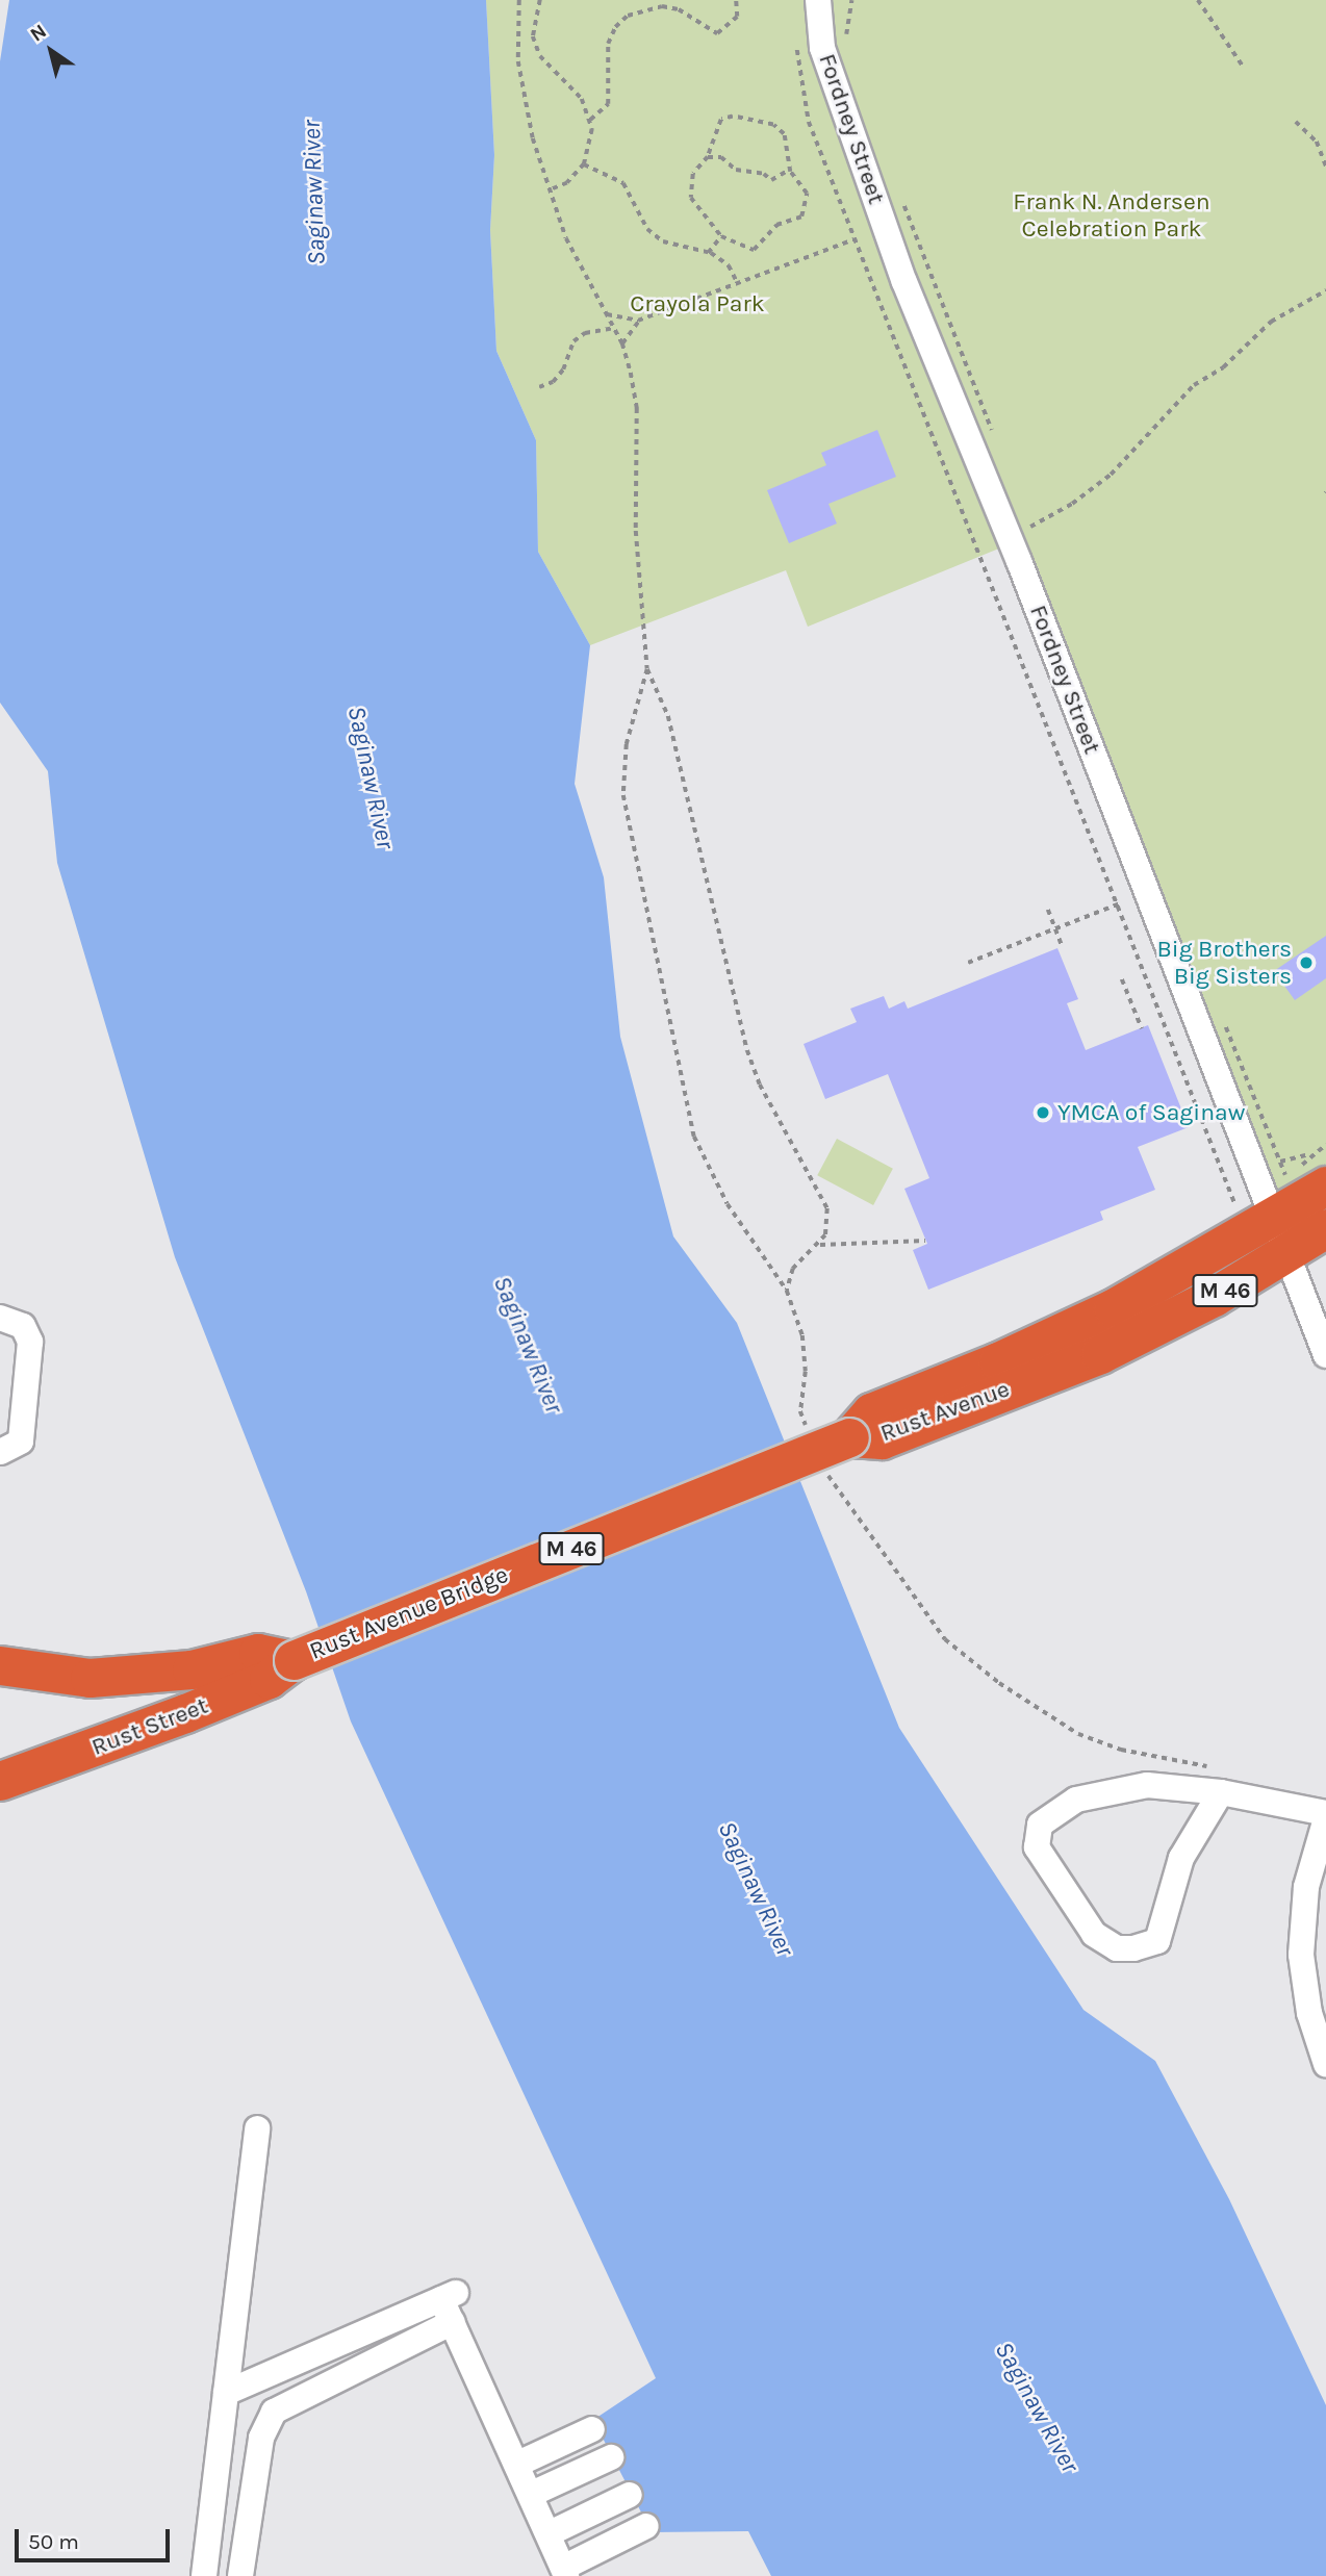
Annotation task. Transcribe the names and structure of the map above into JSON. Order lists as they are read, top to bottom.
{
  "streets": {
    "highway": [
      "M 46",
      "Rust Avenue",
      "Rust Avenue Bridge",
      "Rust Street"
    ],
    "street": ["Fordney Street"]
  },
  "crossings": [
    ["Fordney Street", "Rust Avenue"],
    ["Rust Avenue", "Rust Avenue Bridge"],
    ["Rust Avenue Bridge", "Rust Street"]
  ],
  "water": ["Saginaw River"],
  "parks": ["Frank N. Andersen Celebration Park", "Crayola Park"],
  "places": ["Big Brothers Big Sisters", "YMCA of Saginaw"],
  "scale_bar": "50 m",
  "north": "top left"
}
